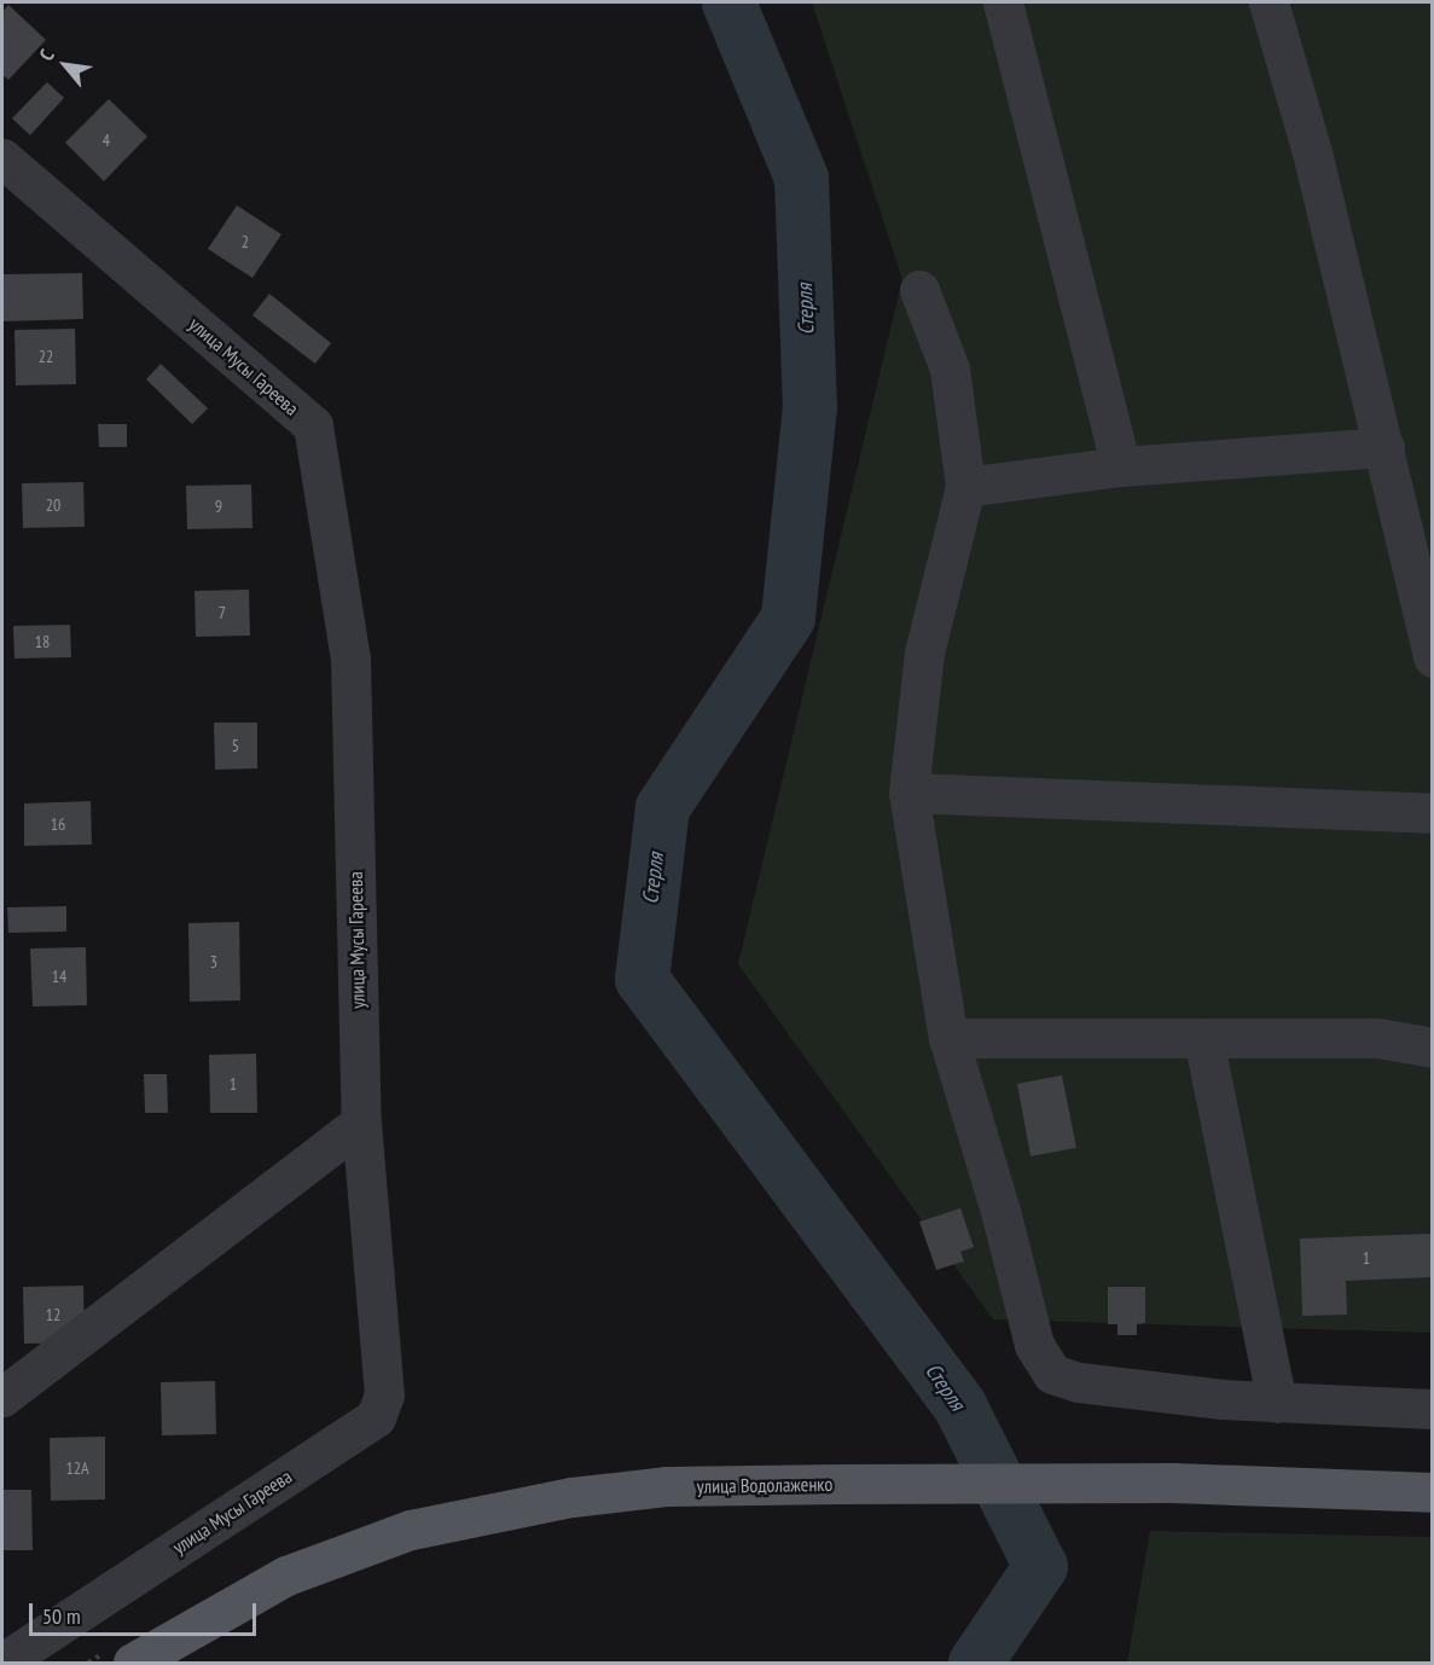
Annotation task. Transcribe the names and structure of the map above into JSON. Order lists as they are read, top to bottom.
{
  "streets": {
    "main road": ["улица Водолаженко"],
    "street": ["улица Мусы Гареева"]
  },
  "water": ["Стерля"],
  "house_numbers": [
    "4",
    "2",
    "22",
    "20",
    "9",
    "7",
    "18",
    "5",
    "16",
    "3",
    "14",
    "1",
    "1",
    "12",
    "12А"
  ],
  "scale_bar": "50 m",
  "north": "top left"
}
